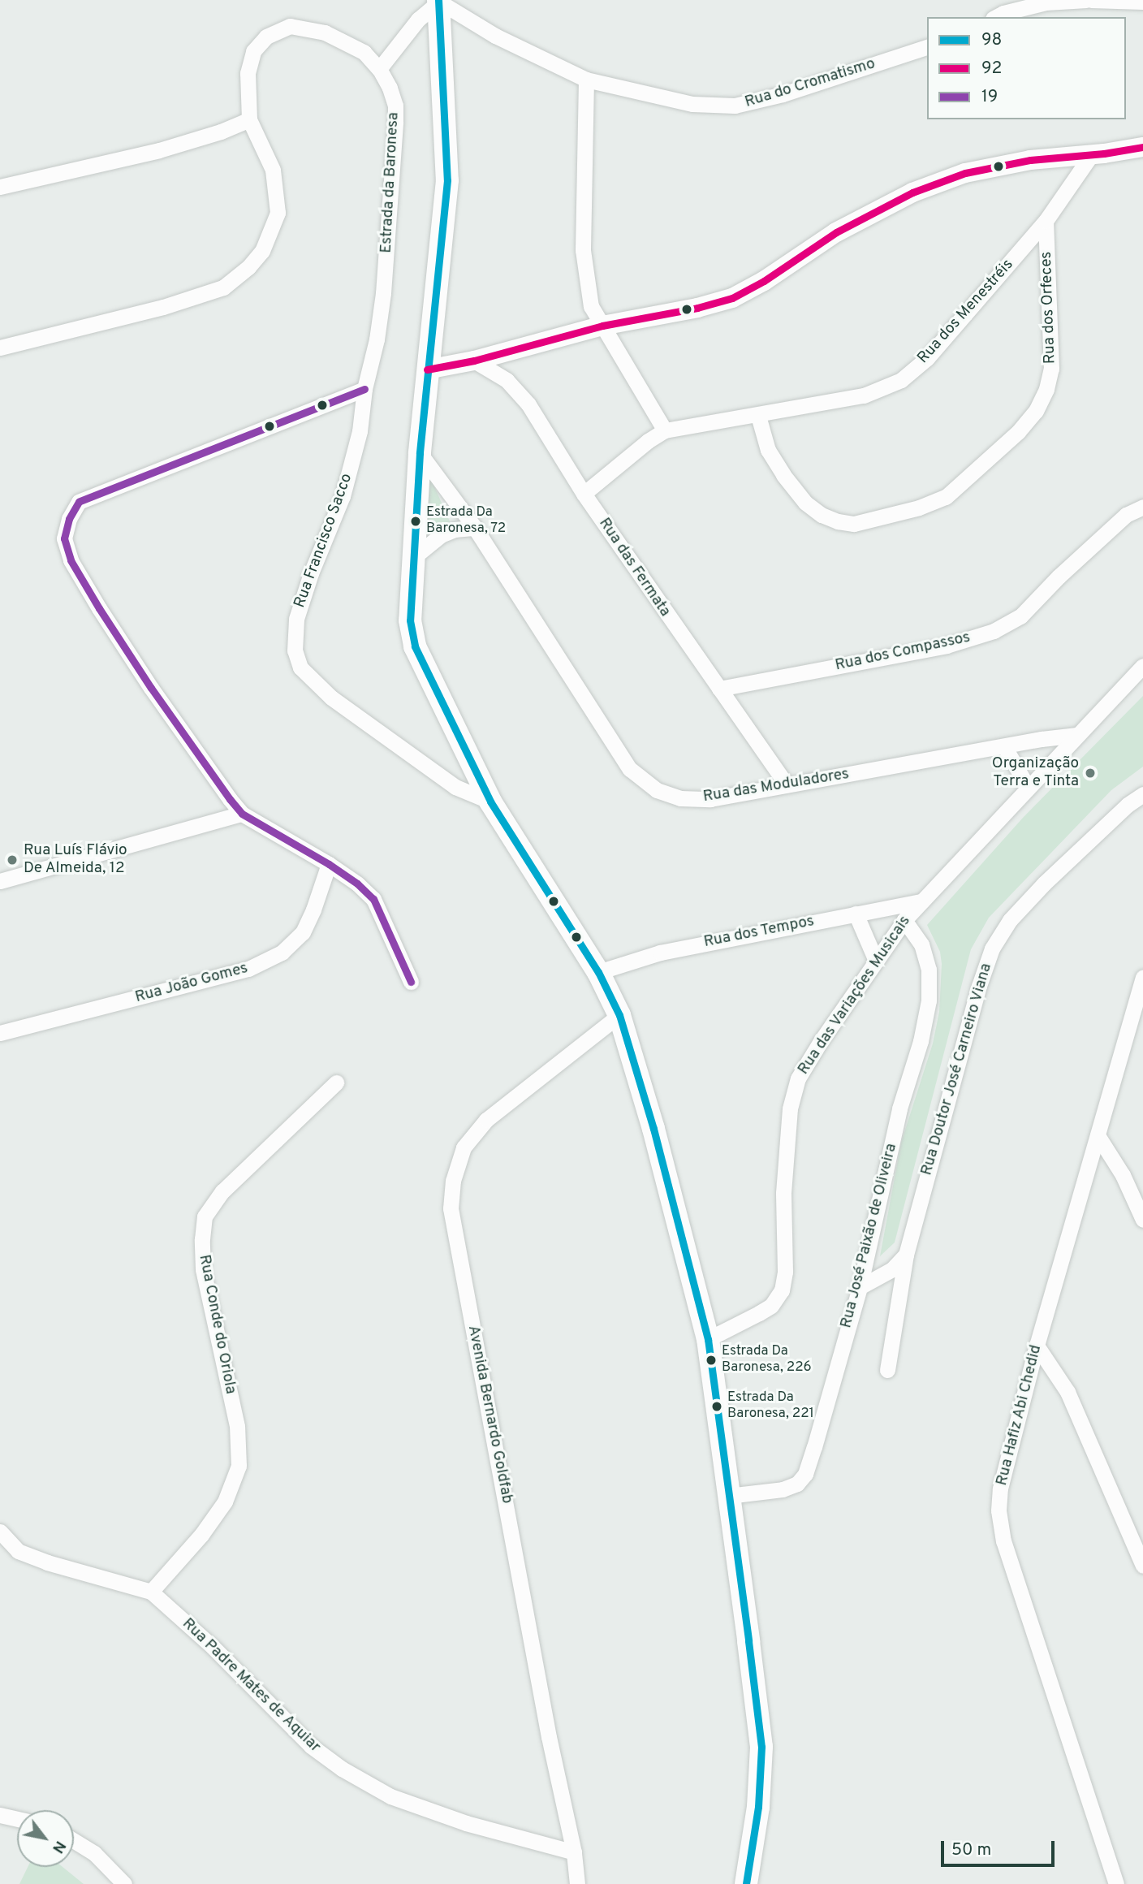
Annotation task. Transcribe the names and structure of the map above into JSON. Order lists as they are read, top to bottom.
{
  "streets": {
    "street": [
      "Rua do Cromatismo",
      "Estrada da Baronesa",
      "Rua dos Orfeces",
      "Rua dos Menestréis",
      "Rua Francisco Sacco",
      "Rua das Fermata",
      "Rua dos Compassos",
      "Rua das Moduladores",
      "Rua dos Tempos",
      "Rua João Gomes",
      "Rua das Variações Musicais",
      "Rua Doutor José Carneiro Viana",
      "Rua José Paixão de Oliveira",
      "Rua Conde do Oriola",
      "Avenida Bernardo Goldfab",
      "Rua Hafiz Abi Chedid",
      "Rua Padre Mates de Aquiar"
    ]
  },
  "crossings": [
    ["Estrada da Baronesa", "Rua Francisco Sacco"],
    ["Rua dos Orfeces", "Rua dos Menestréis"],
    ["Rua dos Menestréis", "Rua das Fermata"],
    ["Rua das Fermata", "Rua dos Compassos"],
    ["Rua das Fermata", "Rua das Moduladores"],
    ["Rua das Moduladores", "Rua das Variações Musicais"],
    ["Rua dos Tempos", "Rua das Variações Musicais"],
    ["Rua das Variações Musicais", "Rua José Paixão de Oliveira"],
    ["Rua Conde do Oriola", "Rua Padre Mates de Aquiar"],
    ["Avenida Bernardo Goldfab", "Rua Padre Mates de Aquiar"]
  ],
  "places": [
    "Estrada Da Baronesa, 72",
    "Organização Terra e Tinta",
    "Rua Luís Flávio De Almeida, 12",
    "Estrada Da Baronesa, 226",
    "Estrada Da Baronesa, 221"
  ],
  "lines": ["transit line 98", "transit line 92", "transit line 19"],
  "legend": ["98", "92", "19"],
  "scale_bar": "50 m",
  "north": "bottom right"
}
